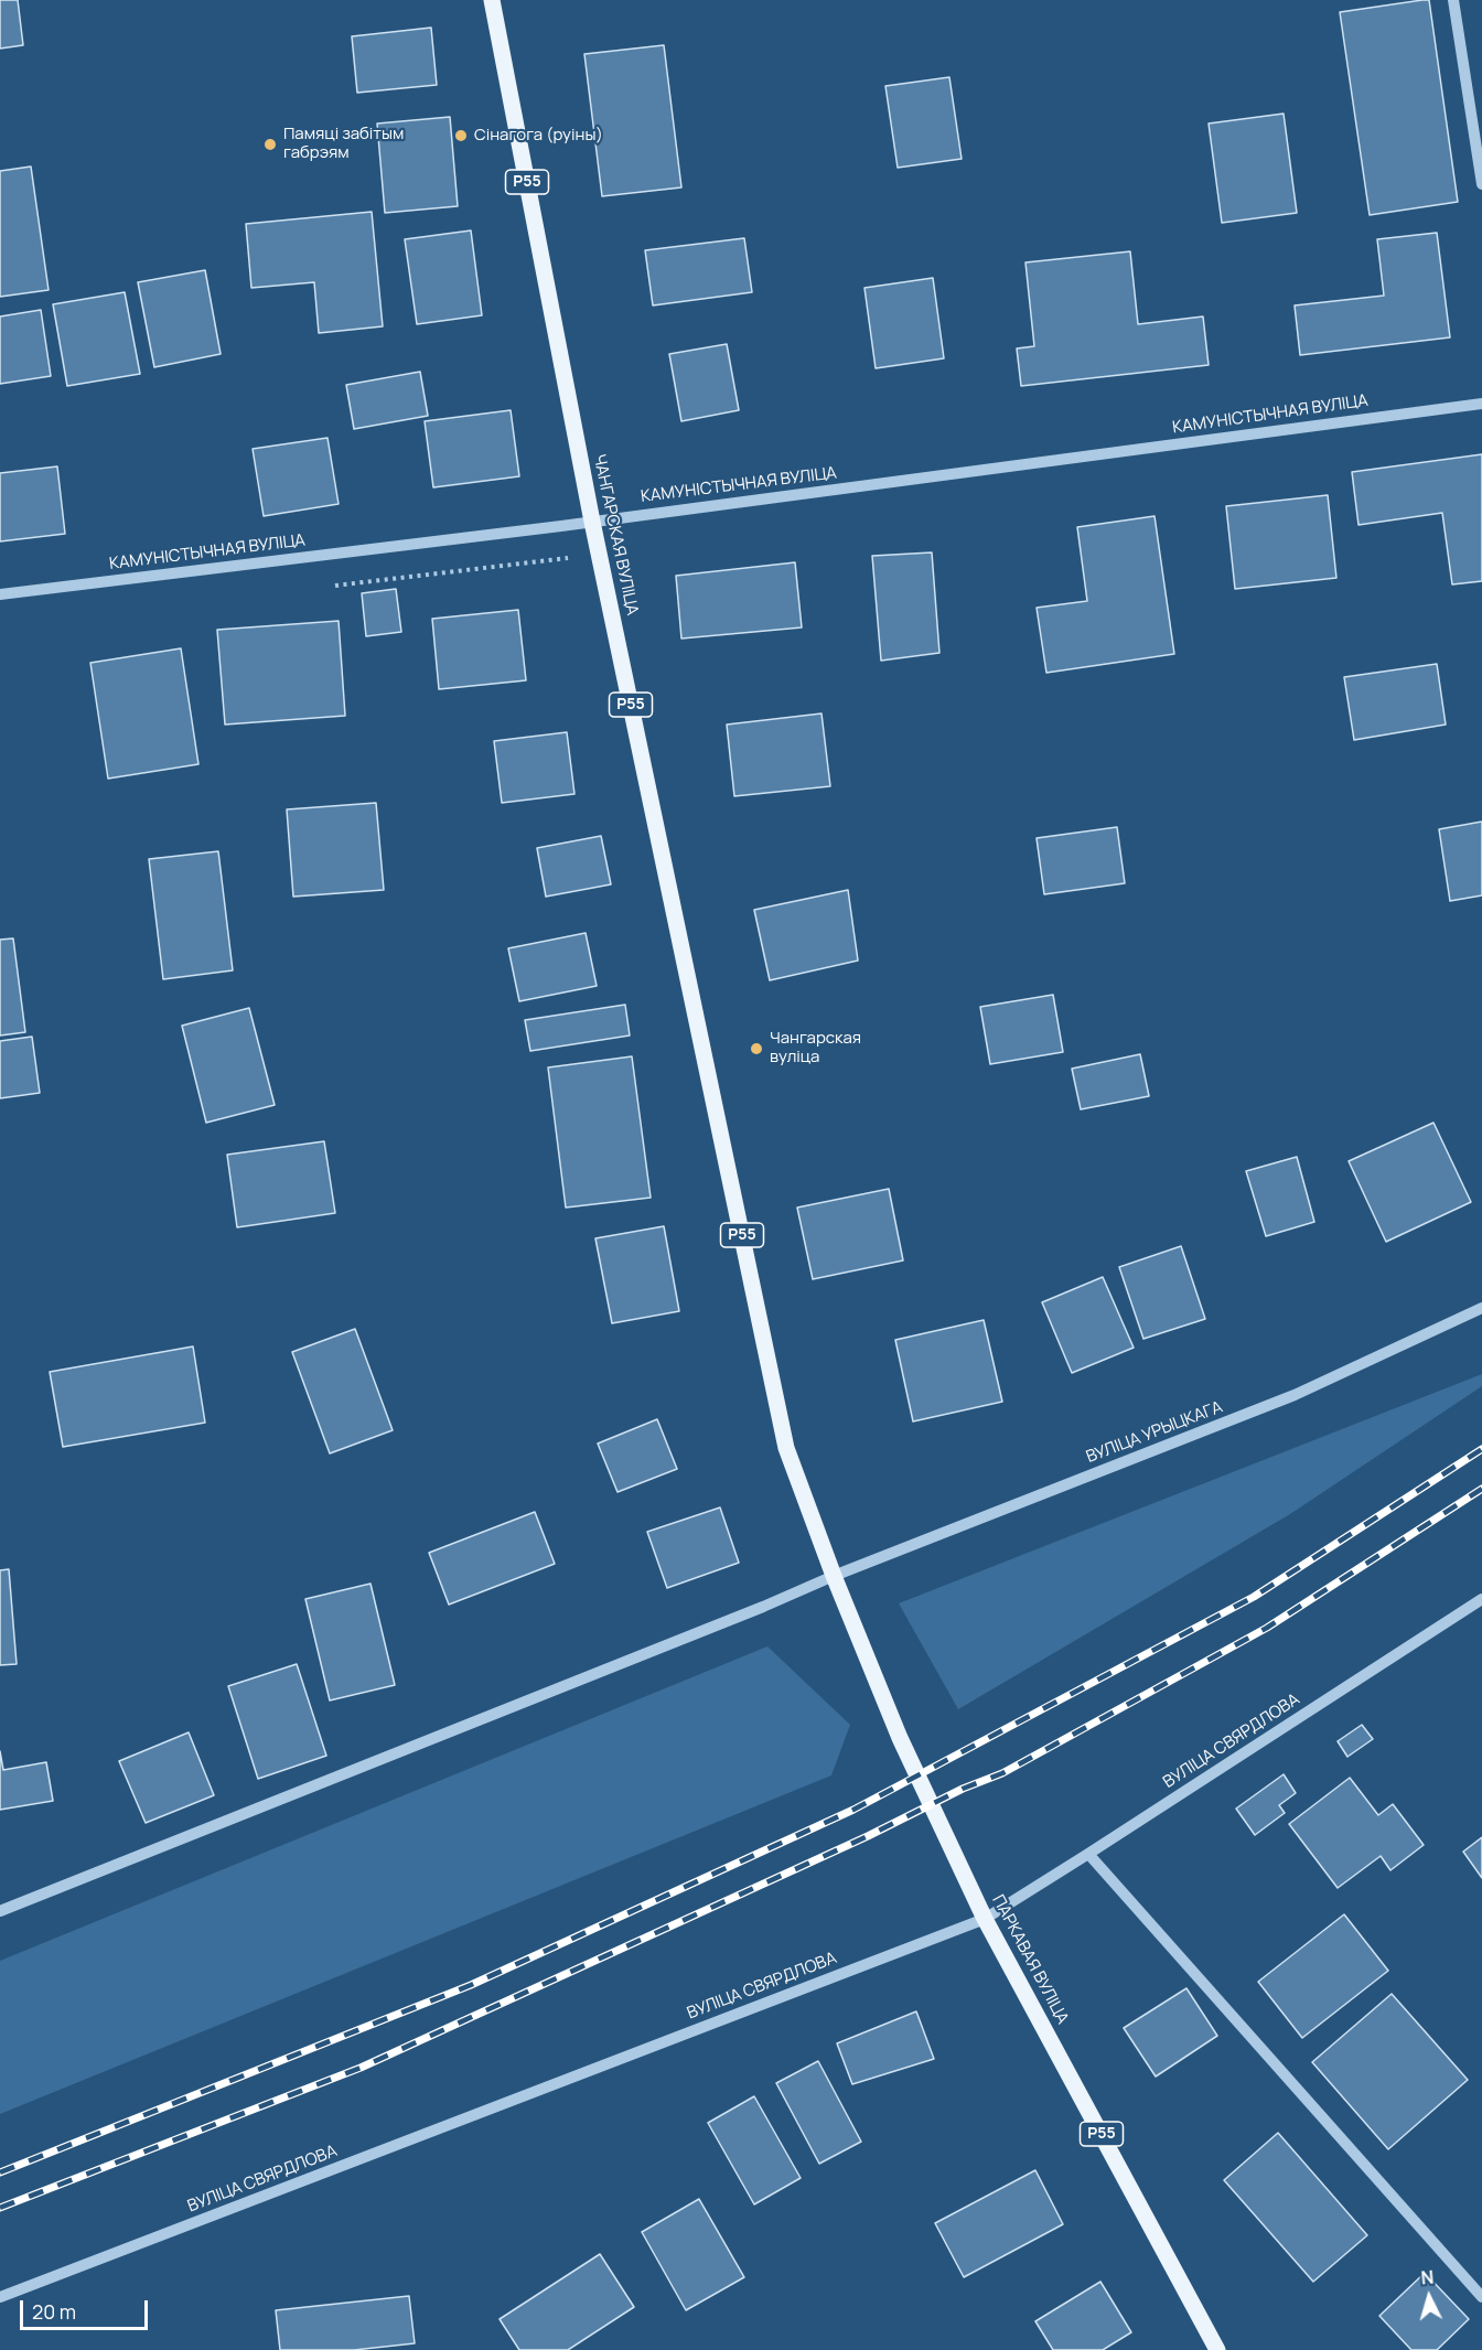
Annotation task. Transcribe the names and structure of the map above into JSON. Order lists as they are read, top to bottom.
{
  "streets": {
    "main road": ["Р55", "ЧАНГАРСКАЯ ВУЛІЦА", "ПАРКАВАЯ ВУЛІЦА"],
    "street": ["КАМУНІСТЫЧНАЯ ВУЛІЦА", "ВУЛІЦА УРЫЦКАГА", "ВУЛІЦА СВЯРДЛОВА"]
  },
  "crossings": [
    ["КАМУНІСТЫЧНАЯ ВУЛІЦА", "ЧАНГАРСКАЯ ВУЛІЦА"],
    ["ЧАНГАРСКАЯ ВУЛІЦА", "ВУЛІЦА УРЫЦКАГА"],
    ["ЧАНГАРСКАЯ ВУЛІЦА", "ПАРКАВАЯ ВУЛІЦА"],
    ["ВУЛІЦА УРЫЦКАГА", "ПАРКАВАЯ ВУЛІЦА"],
    ["ВУЛІЦА СВЯРДЛОВА", "ПАРКАВАЯ ВУЛІЦА"]
  ],
  "places": ["Сінагога (руіны)", "Памяці забітым габрэям", "Чангарская вуліца"],
  "scale_bar": "20 m",
  "north": "top"
}
